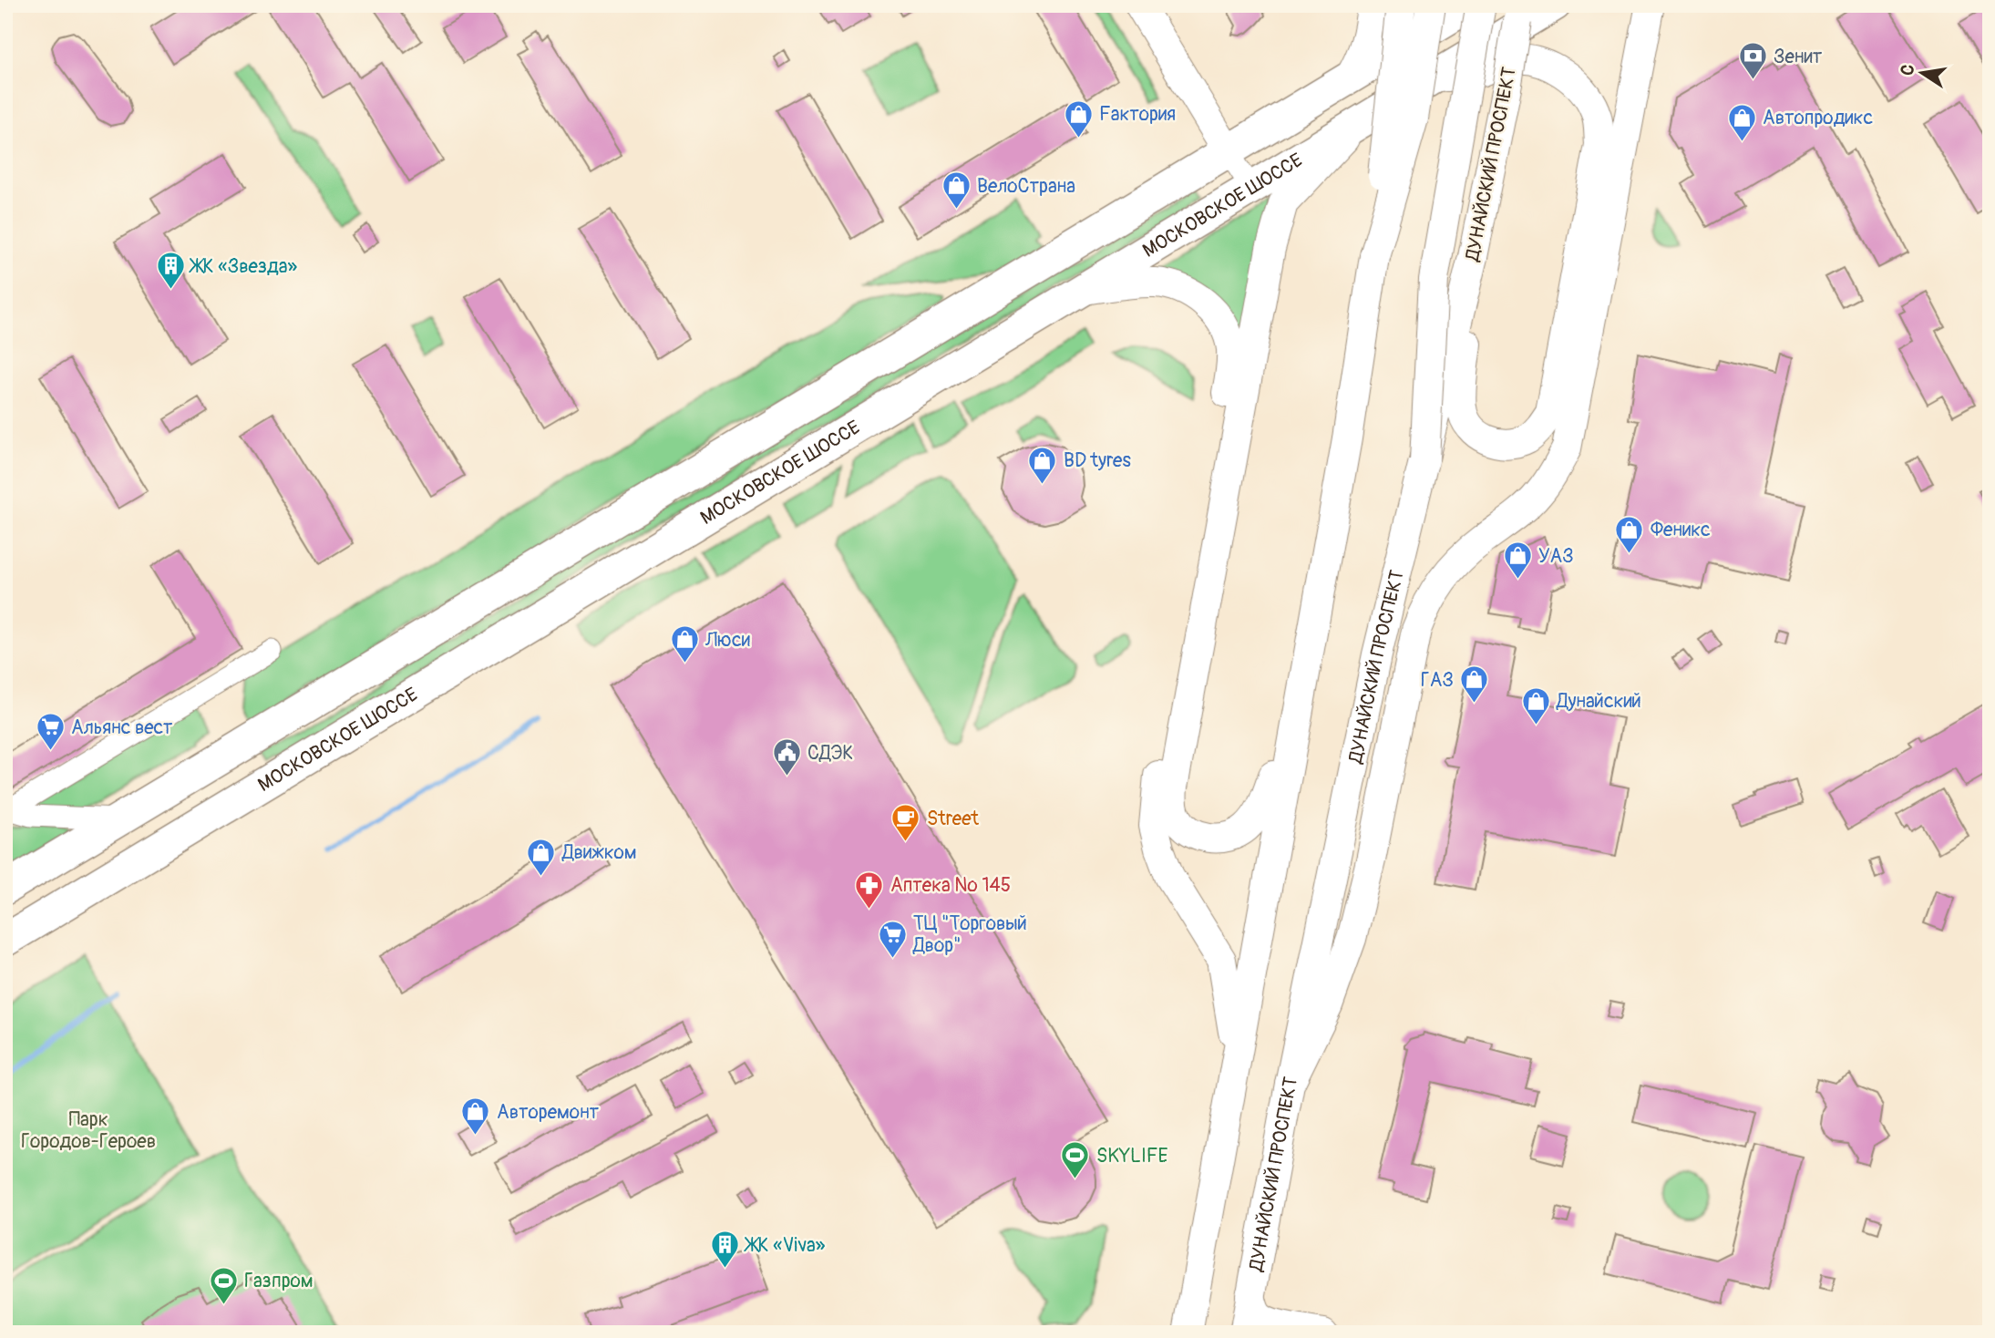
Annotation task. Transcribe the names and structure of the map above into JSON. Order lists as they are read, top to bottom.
{
  "streets": {
    "main road": ["ДУНАЙСКИЙ ПРОСПЕКТ", "МОСКОВСКОЕ ШОССЕ"]
  },
  "parks": ["Парк Городов-Героев"],
  "places": {
    "bank": ["Зенит"],
    "shop": [
      "Fактория",
      "Автопродикс",
      "ВелоСтрана",
      "BD tyres",
      "Феникс",
      "УАЗ",
      "Люси",
      "ГАЗ",
      "Дунайский",
      "Движком",
      "Авторемонт"
    ],
    "building": ["ЖК «Звезда»", "ЖК «Viva»"],
    "supermarket": ["Альянс вест", "ТЦ \"Торговый Двор\""],
    "public building": ["СДЭК"],
    "cafe": ["Street"],
    "pharmacy": ["Аптека № 145"],
    "sports": ["SKYLIFE", "Газпром"]
  },
  "north": "left"
}
